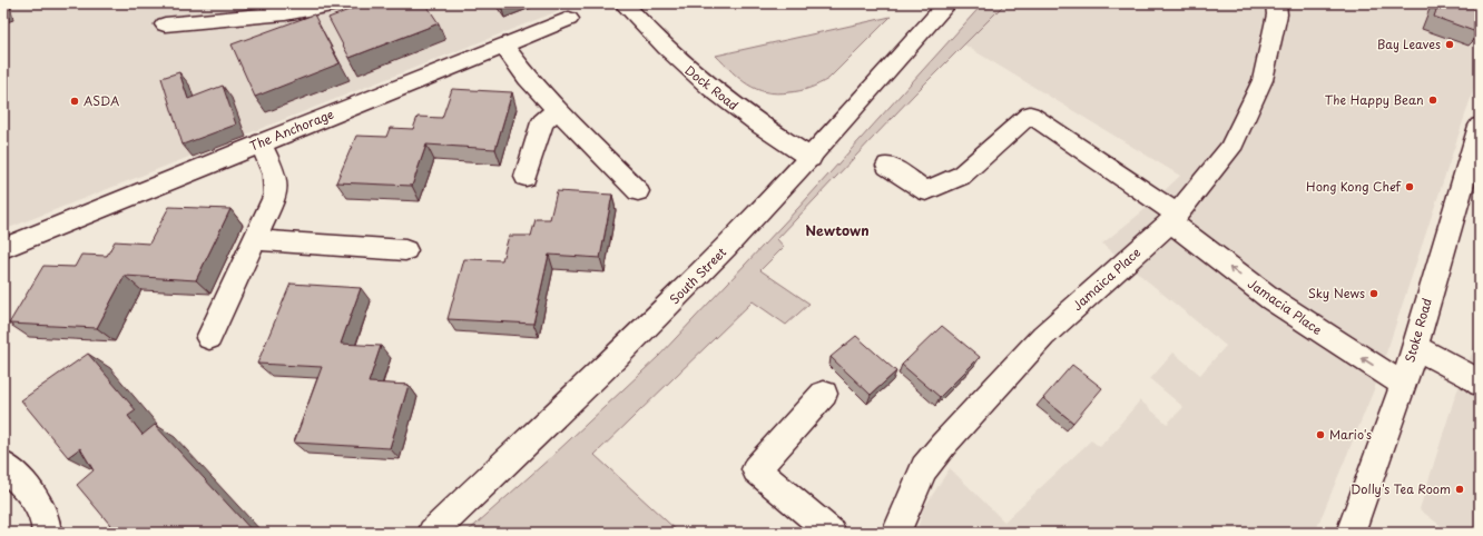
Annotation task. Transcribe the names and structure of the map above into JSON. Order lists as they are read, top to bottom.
{
  "streets": {
    "street": [
      "Dock Road",
      "The Anchorage",
      "South Street",
      "Jamaica Place",
      "Jamacia Place",
      "Stoke Road"
    ]
  },
  "crossings": [
    ["Dock Road", "South Street"],
    ["Jamaica Place", "Jamacia Place"],
    ["Jamacia Place", "Stoke Road"]
  ],
  "one_way": ["Jamacia Place"],
  "districts": ["Newtown"],
  "places": [
    "Bay Leaves",
    "The Happy Bean",
    "ASDA",
    "Hong Kong Chef",
    "Sky News",
    "Mario's",
    "Dolly's Tea Room"
  ]
}
